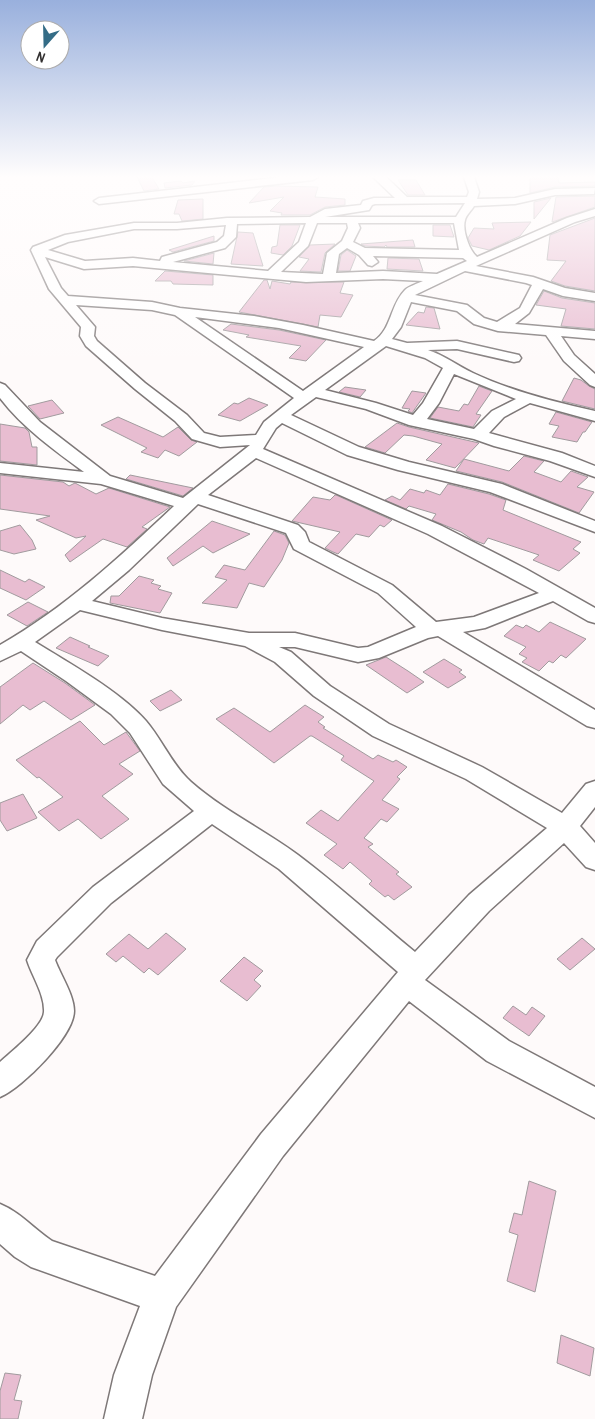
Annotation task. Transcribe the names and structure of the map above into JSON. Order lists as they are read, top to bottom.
{
  "north": "bottom"
}
